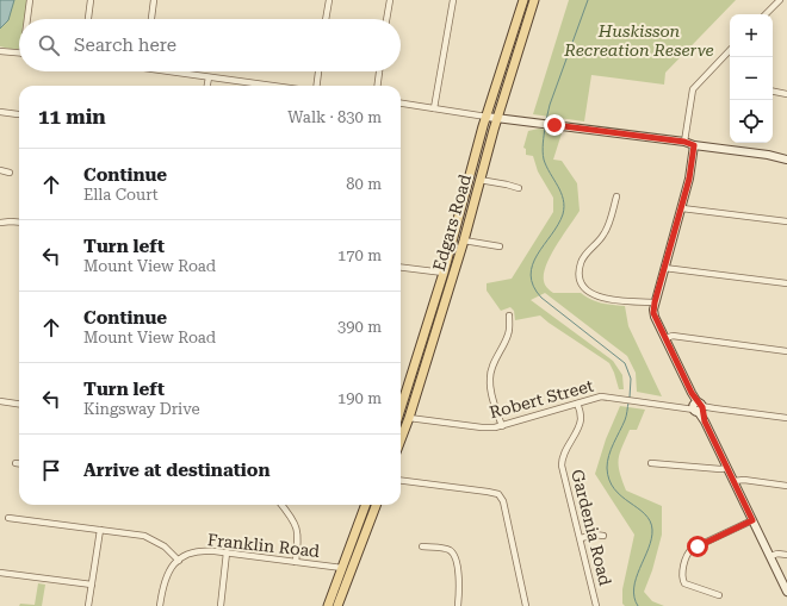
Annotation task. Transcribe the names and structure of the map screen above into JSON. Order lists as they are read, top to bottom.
{
  "streets": {
    "main road": ["Edgars Road"],
    "street": ["Robert Street", "Gardenia Road", "Franklin Road"]
  },
  "crossings": [
    ["Edgars Road", "Robert Street"],
    ["Robert Street", "Gardenia Road"]
  ],
  "parks": ["Huskisson Recreation Reserve"],
  "page": {
    "map_buttons": ["+", "−"],
    "search": "Search here",
    "heading": ["11 min", "Walk · 830 m"],
    "list": [
      ["Continue", "Ella Court", "80 m"],
      ["Turn left", "Mount View Road", "170 m"],
      ["Continue", "Mount View Road", "390 m"],
      ["Turn left", "Kingsway Drive", "190 m"],
      "Arrive at destination"
    ]
  }
}
